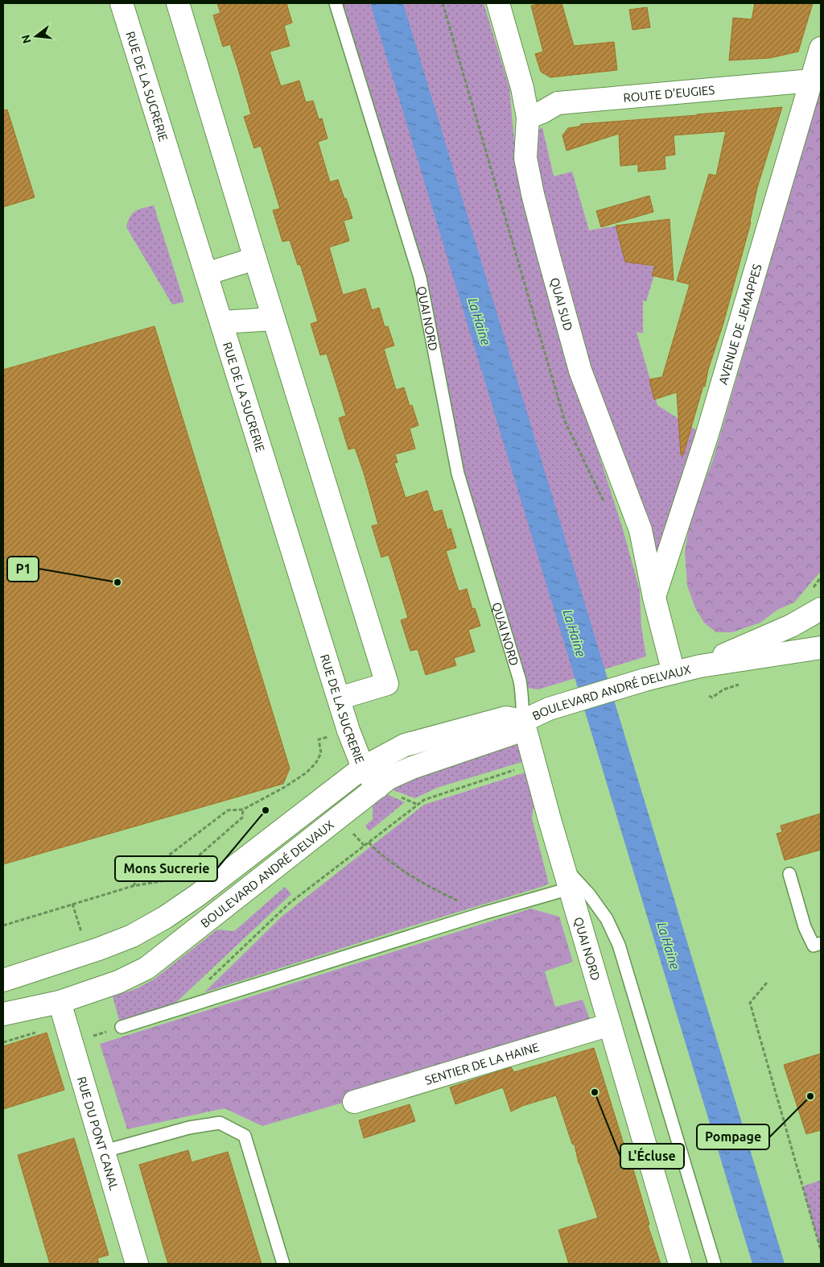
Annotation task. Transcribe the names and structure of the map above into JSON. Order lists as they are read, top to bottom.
{
  "streets": {
    "street": [
      "RUE DE LA SUCRERIE",
      "ROUTE D'EUGIES",
      "QUAI SUD",
      "QUAI NORD",
      "AVENUE DE JEMAPPES",
      "BOULEVARD ANDRÉ DELVAUX",
      "SENTIER DE LA HAINE",
      "RUE DU PONT CANAL"
    ]
  },
  "crossings": [
    ["RUE DE LA SUCRERIE", "BOULEVARD ANDRÉ DELVAUX"],
    ["ROUTE D'EUGIES", "QUAI SUD"],
    ["ROUTE D'EUGIES", "AVENUE DE JEMAPPES"],
    ["QUAI SUD", "AVENUE DE JEMAPPES"],
    ["QUAI SUD", "BOULEVARD ANDRÉ DELVAUX"],
    ["QUAI NORD", "BOULEVARD ANDRÉ DELVAUX"],
    ["QUAI NORD", "SENTIER DE LA HAINE"],
    ["BOULEVARD ANDRÉ DELVAUX", "RUE DU PONT CANAL"]
  ],
  "water": ["La Haine"],
  "places": [
    "P1",
    "Mons Sucrerie",
    "L'Écluse",
    "Pompage"
  ],
  "north": "left"
}
